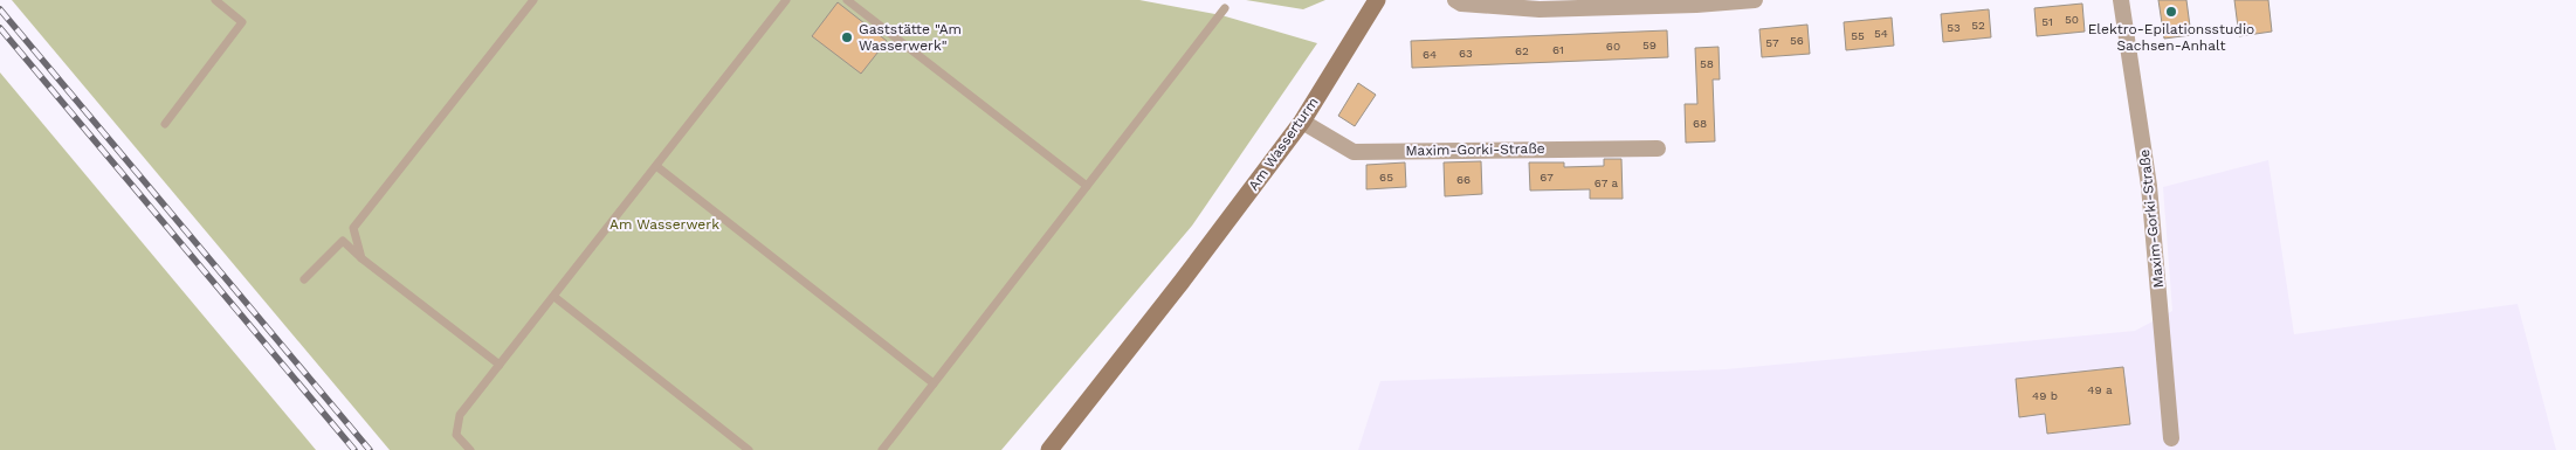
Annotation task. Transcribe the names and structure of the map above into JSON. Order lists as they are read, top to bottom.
{
  "streets": {
    "street": ["Am Wasserturm", "Maxim-Gorki-Straße"]
  },
  "crossings": [
    ["Am Wasserturm", "Maxim-Gorki-Straße"]
  ],
  "parks": ["Am Wasserwerk"],
  "places": ["Elektro-Epilationsstudio Sachsen-Anhalt", "Gaststätte \"Am Wasserwerk\""],
  "house_numbers": [
    "50",
    "51",
    "52",
    "53",
    "54",
    "55",
    "56",
    "57",
    "59",
    "60",
    "61",
    "62",
    "63",
    "64",
    "58",
    "68",
    "65",
    "67",
    "66",
    "67 a",
    "49 a",
    "49 b"
  ]
}
